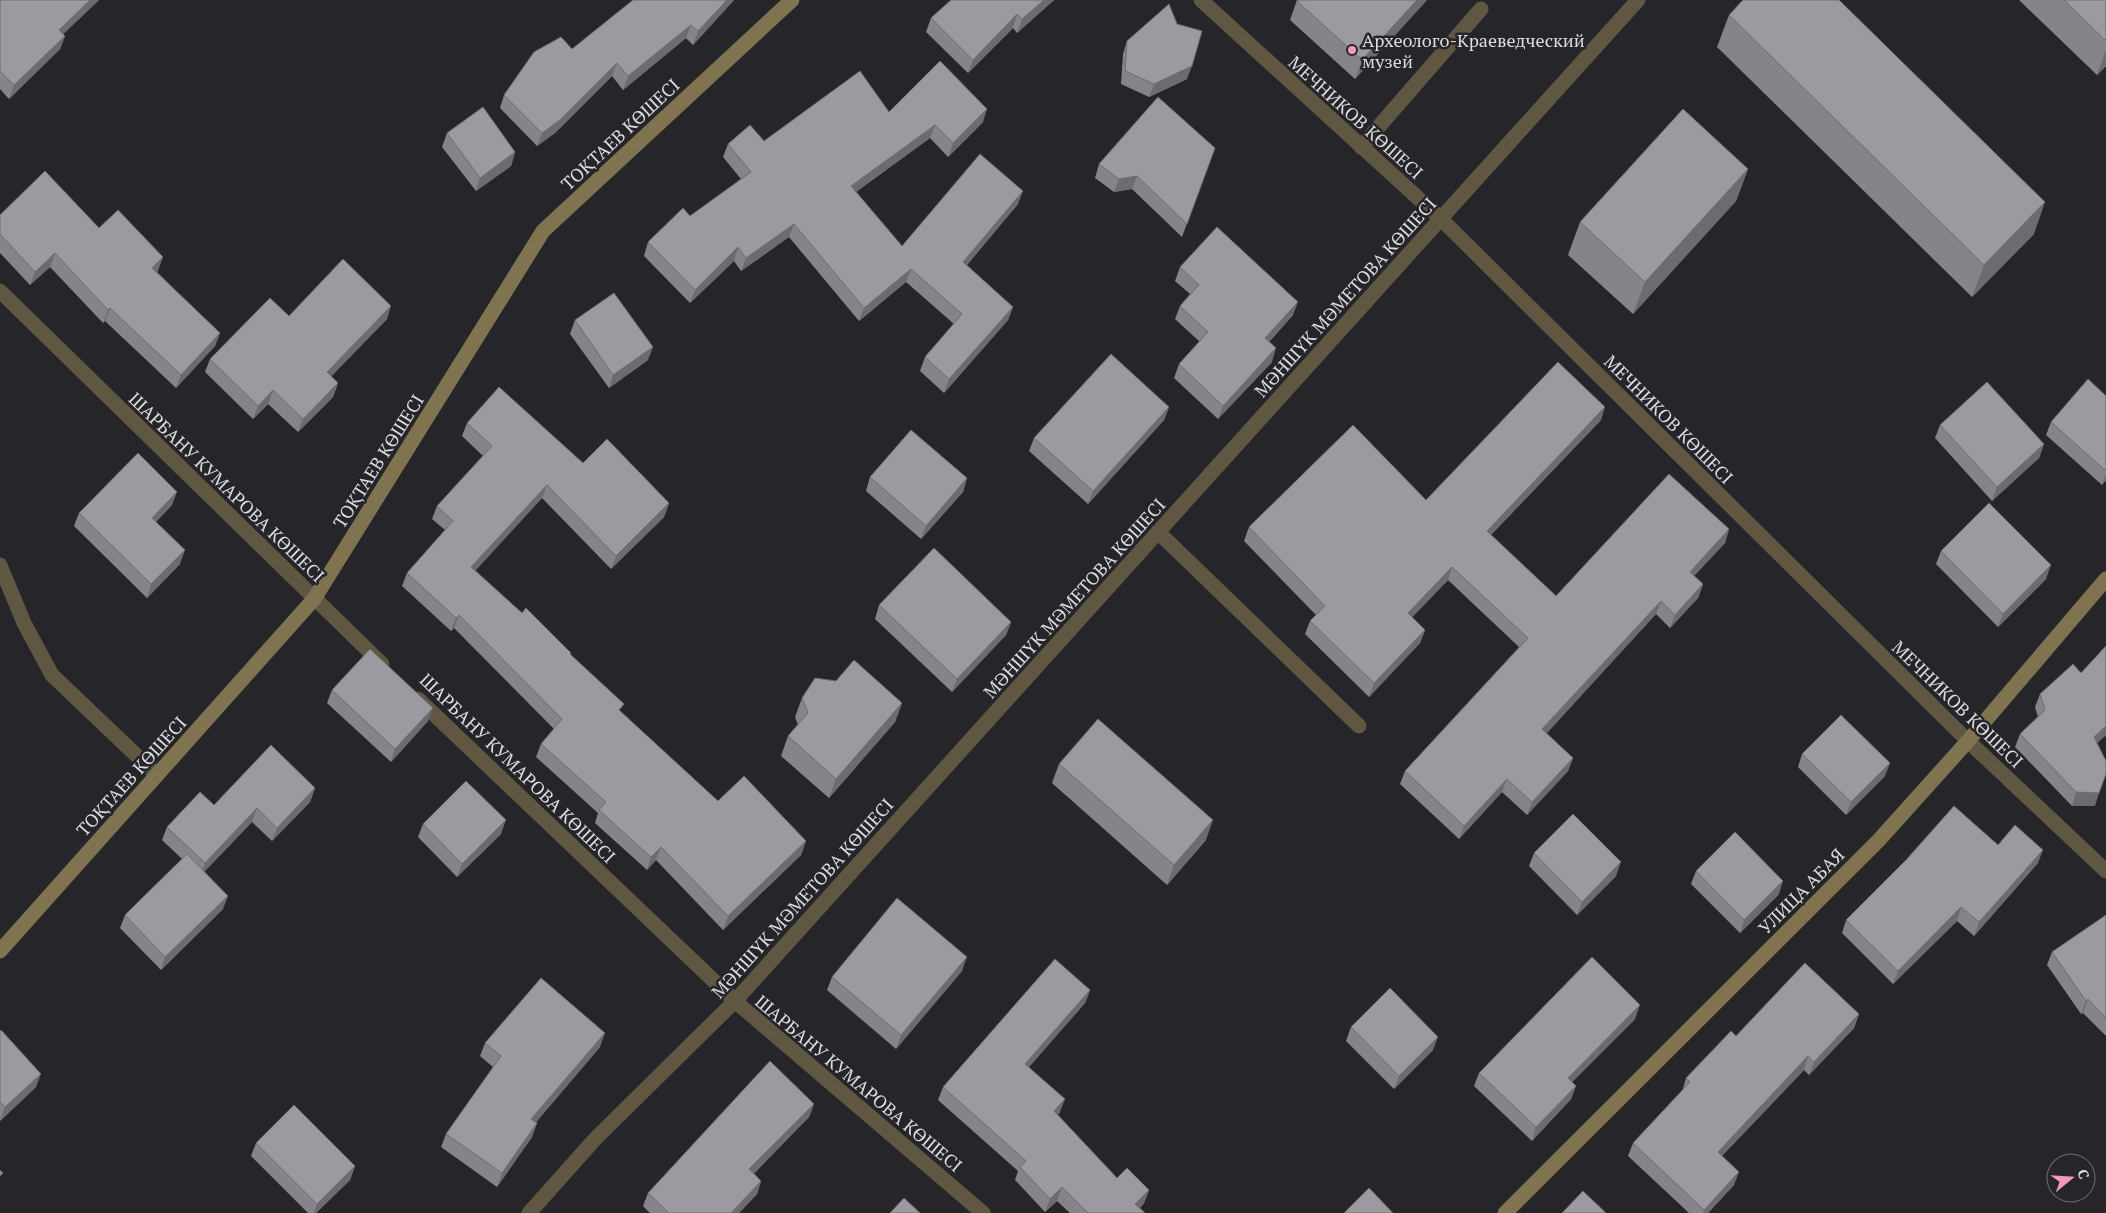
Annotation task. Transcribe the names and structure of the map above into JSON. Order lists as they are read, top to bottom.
{
  "streets": {
    "street": [
      "МЕЧНИКОВ КӨШЕСІ",
      "ТОҚТАЕВ КӨШЕСІ",
      "МӘНШҮК МӘМЕТОВА КӨШЕСІ",
      "ШАРБАНУ КУМАРОВА КӨШЕСІ",
      "УЛИЦА АБАЯ"
    ]
  },
  "crossings": [
    ["МЕЧНИКОВ КӨШЕСІ", "МӘНШҮК МӘМЕТОВА КӨШЕСІ"],
    ["МЕЧНИКОВ КӨШЕСІ", "УЛИЦА АБАЯ"],
    ["ТОҚТАЕВ КӨШЕСІ", "ШАРБАНУ КУМАРОВА КӨШЕСІ"],
    ["МӘНШҮК МӘМЕТОВА КӨШЕСІ", "ШАРБАНУ КУМАРОВА КӨШЕСІ"]
  ],
  "places": ["Археолого-Краеведческий музей"],
  "north": "right"
}
